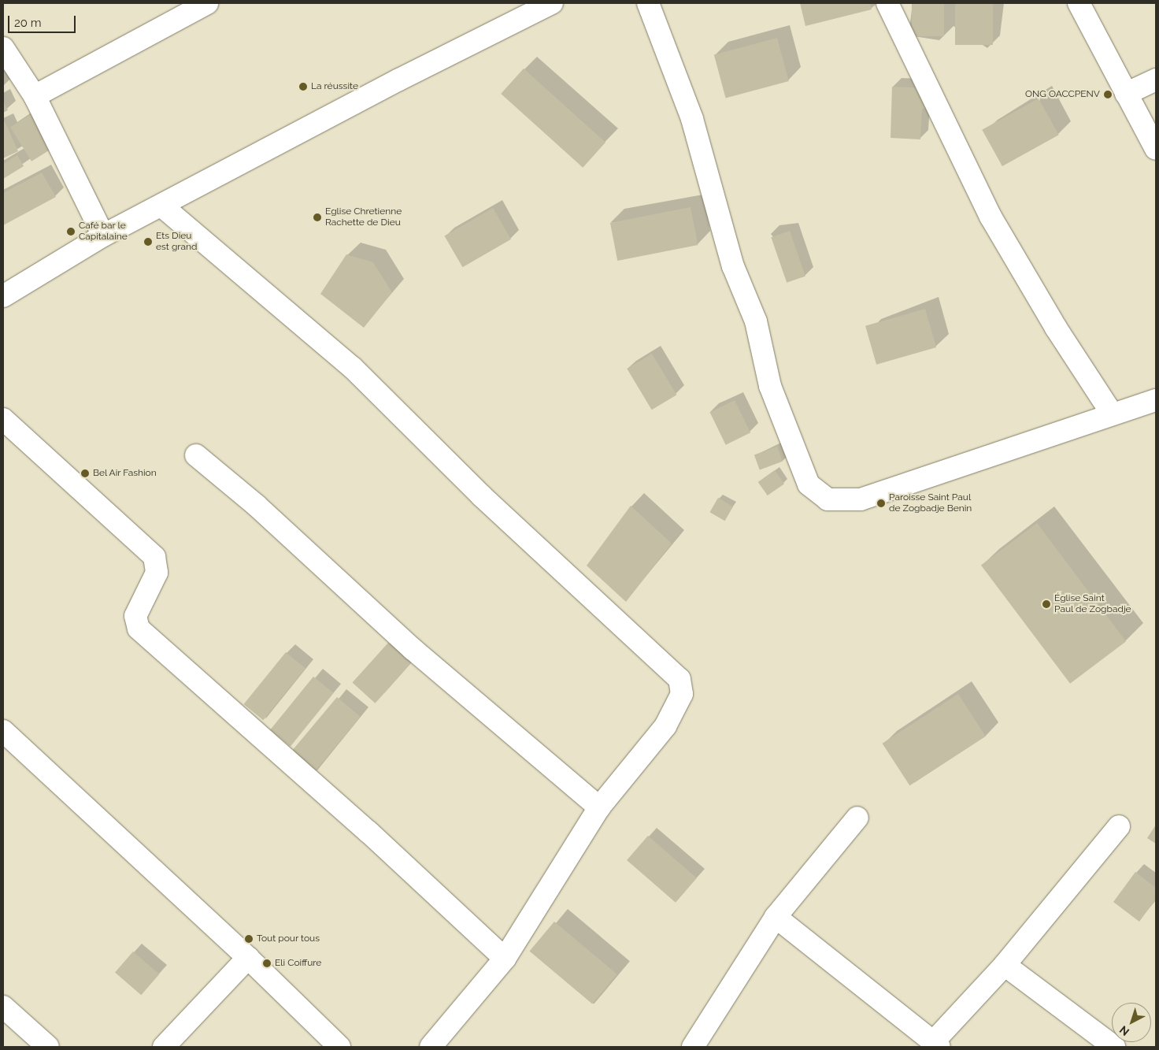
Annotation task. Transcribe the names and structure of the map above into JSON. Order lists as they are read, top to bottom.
{
  "places": [
    "La réussite",
    "ONG OACCPENV",
    "Eglise Chretienne Rachette de Dieu",
    "Café bar le Capitalaine",
    "Ets Dieu est grand",
    "Bel Air Fashion",
    "Paroisse Saint Paul de Zogbadje Benin",
    "Église Saint Paul de Zogbadje",
    "Tout pour tous",
    "Eli Coiffure"
  ],
  "scale_bar": "20 m",
  "north": "bottom left"
}
